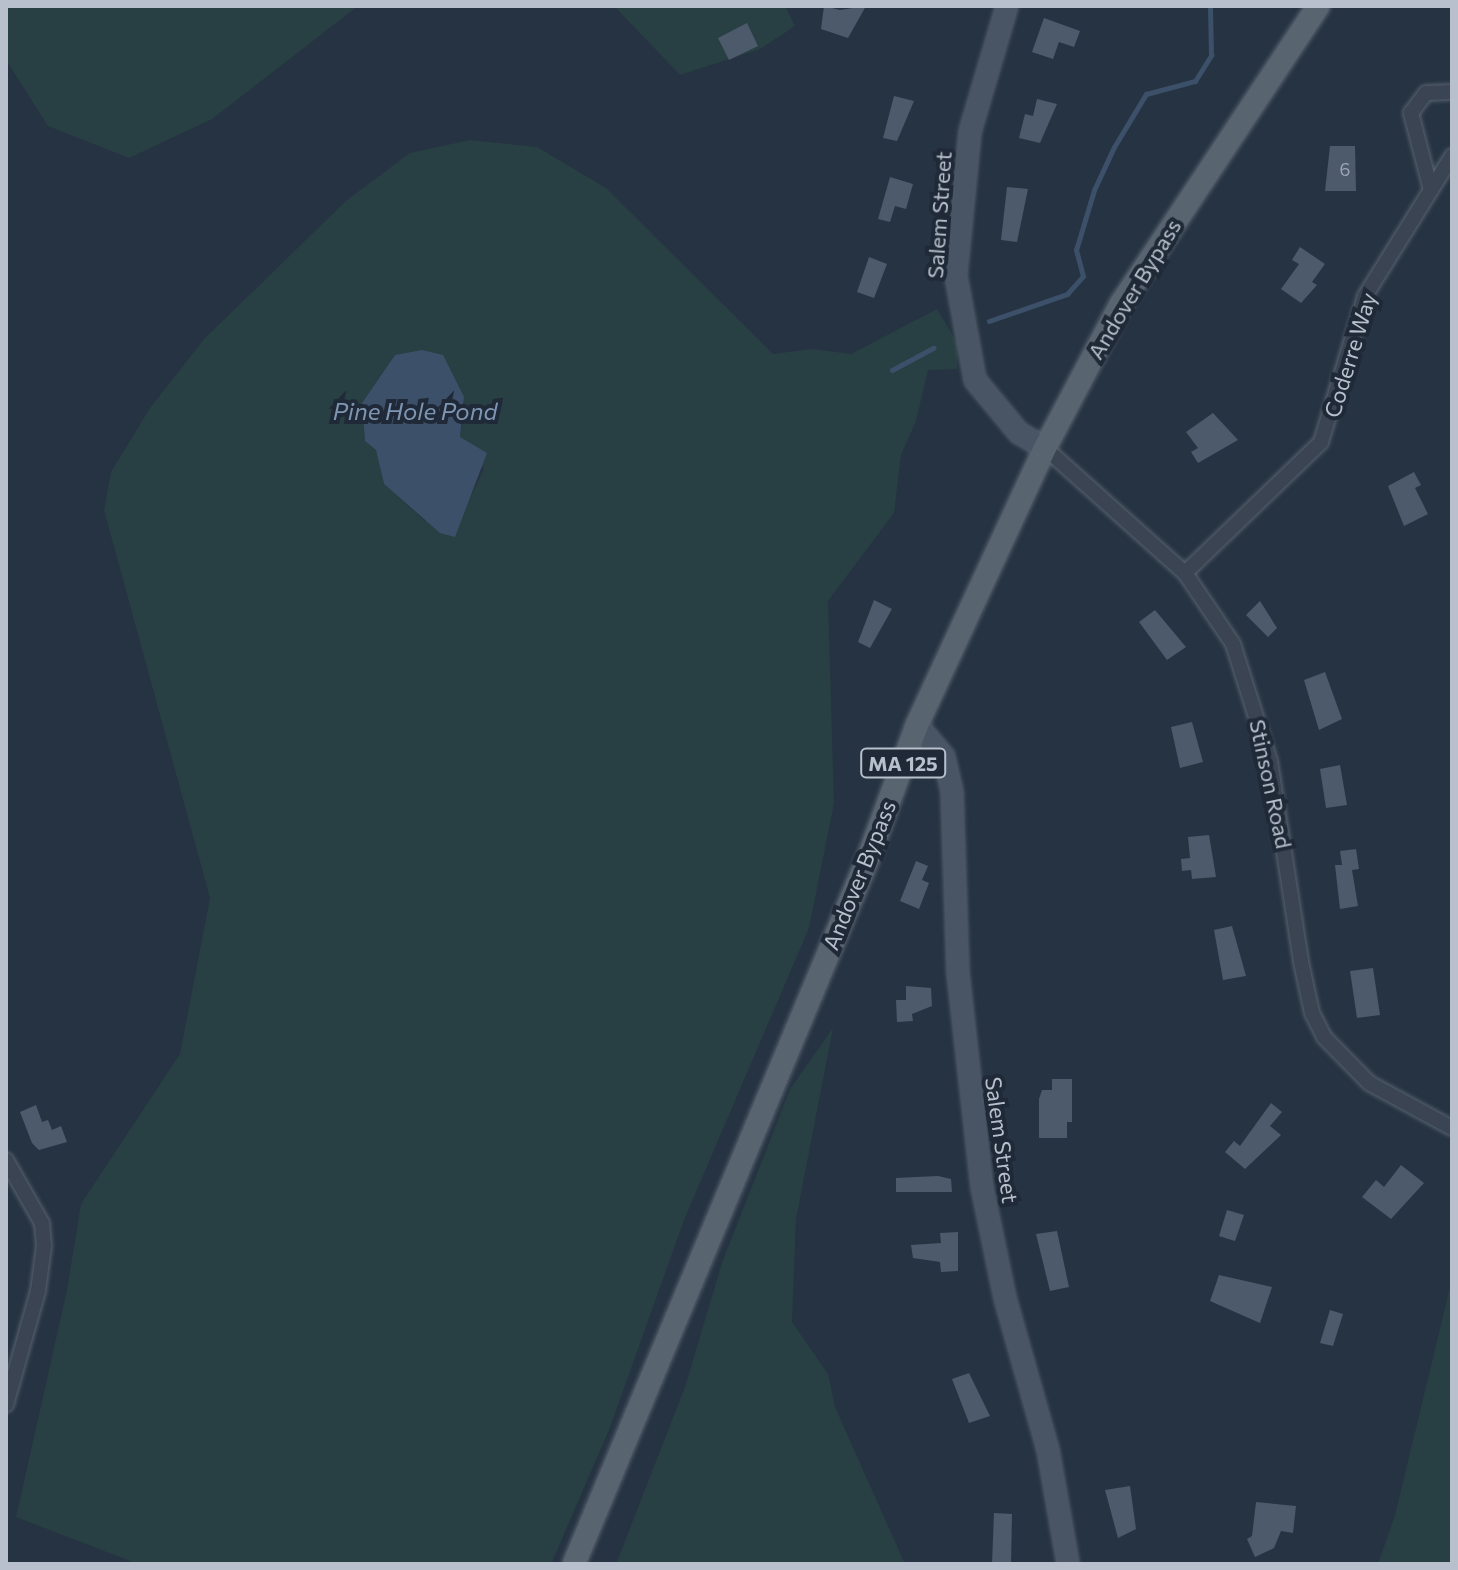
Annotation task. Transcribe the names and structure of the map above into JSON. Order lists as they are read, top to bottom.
{
  "streets": {
    "main road": ["Andover Bypass", "MA 125"],
    "street": ["Salem Street", "Coderre Way", "Stinson Road"]
  },
  "crossings": [
    ["Salem Street", "Andover Bypass"],
    ["Salem Street", "Stinson Road"],
    ["Andover Bypass", "Stinson Road"],
    ["Coderre Way", "Stinson Road"]
  ],
  "water": ["Pine Hole Pond"],
  "house_numbers": ["6"]
}
